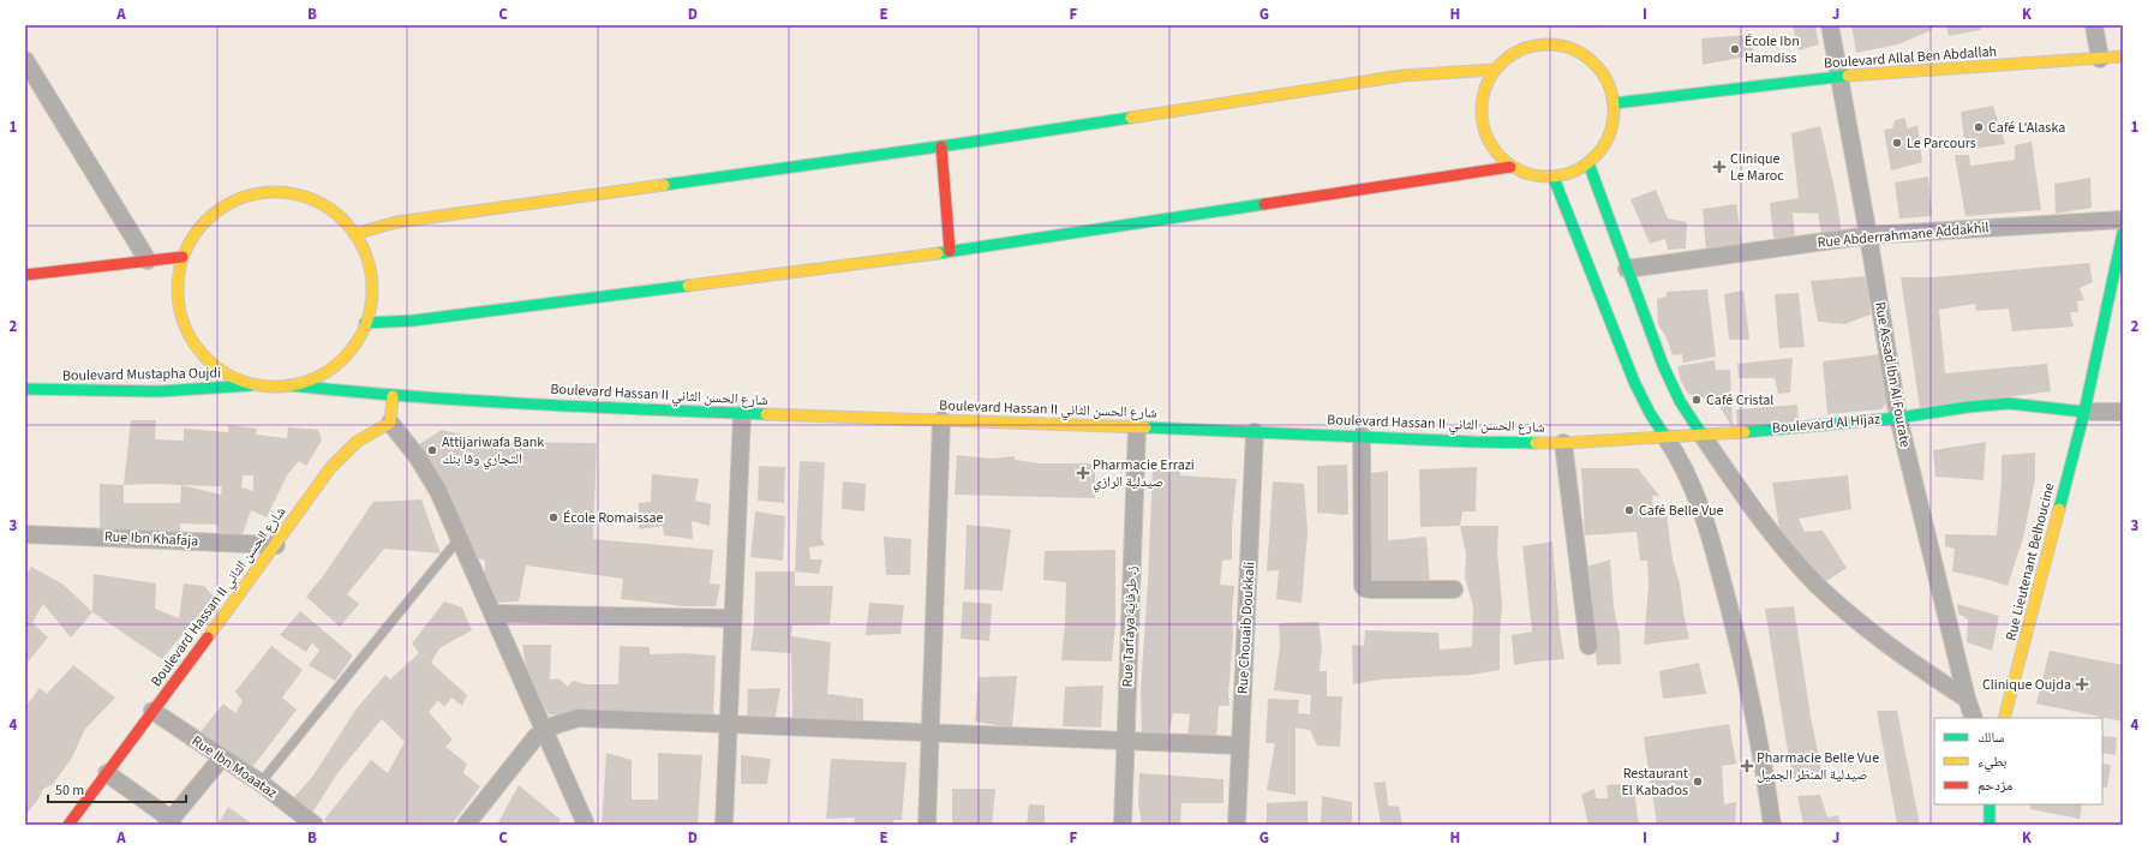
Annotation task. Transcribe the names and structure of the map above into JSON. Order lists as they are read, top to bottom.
{
  "streets": {
    "main road": [
      "Boulevard Allal Ben Abdallah",
      "Boulevard Mustapha Oujdi",
      "Boulevard Hassan II شارع الحسن الثاني",
      "Boulevard Al Hijaz",
      "Rue Lieutenant Belhoucine"
    ],
    "street": [
      "Rue Abderrahmane Addakhil",
      "Rue Assad Ibn Al Fourate",
      "Rue Ibn Khafaja",
      "Rue Tarfaya ز. طرفاية",
      "Rue Chouaib Doukkali",
      "Rue Ibn Moaataz"
    ]
  },
  "crossings": [
    ["Boulevard Allal Ben Abdallah", "Rue Assad Ibn Al Fourate"],
    ["Rue Abderrahmane Addakhil", "Rue Assad Ibn Al Fourate"],
    ["Rue Assad Ibn Al Fourate", "Boulevard Al Hijaz"],
    ["Boulevard Hassan II شارع الحسن الثاني", "Boulevard Al Hijaz"],
    ["Boulevard Hassan II شارع الحسن الثاني", "Rue Ibn Khafaja"],
    ["Boulevard Hassan II شارع الحسن الثاني", "Rue Tarfaya ز. طرفاية"],
    ["Boulevard Hassan II شارع الحسن الثاني", "Rue Chouaib Doukkali"],
    ["Boulevard Hassan II شارع الحسن الثاني", "Rue Ibn Moaataz"],
    ["Boulevard Al Hijaz", "Rue Lieutenant Belhoucine"]
  ],
  "places": {
    "other": [
      "École Ibn Hamdiss",
      "Café L'Alaska",
      "Le Parcours",
      "Café Cristal",
      "Attijariwafa Bank التجاري وفا بنك",
      "Café Belle Vue",
      "École Romaissae",
      "Restaurant El Kabados"
    ],
    "health": [
      "Clinique Le Maroc",
      "Pharmacie Errazi صيدلية الرازي",
      "Clinique Oujda",
      "Pharmacie Belle Vue صيدلية المنظر الجميل"
    ]
  },
  "legend": ["سالك", "بطيء", "مزدحم"],
  "scale_bar": "50 m",
  "grid": {
    "columns": [
      "A",
      "B",
      "C",
      "D",
      "E",
      "F",
      "G",
      "H",
      "I",
      "J",
      "K"
    ],
    "rows": [
      "1",
      "2",
      "3",
      "4"
    ]
  }
}
